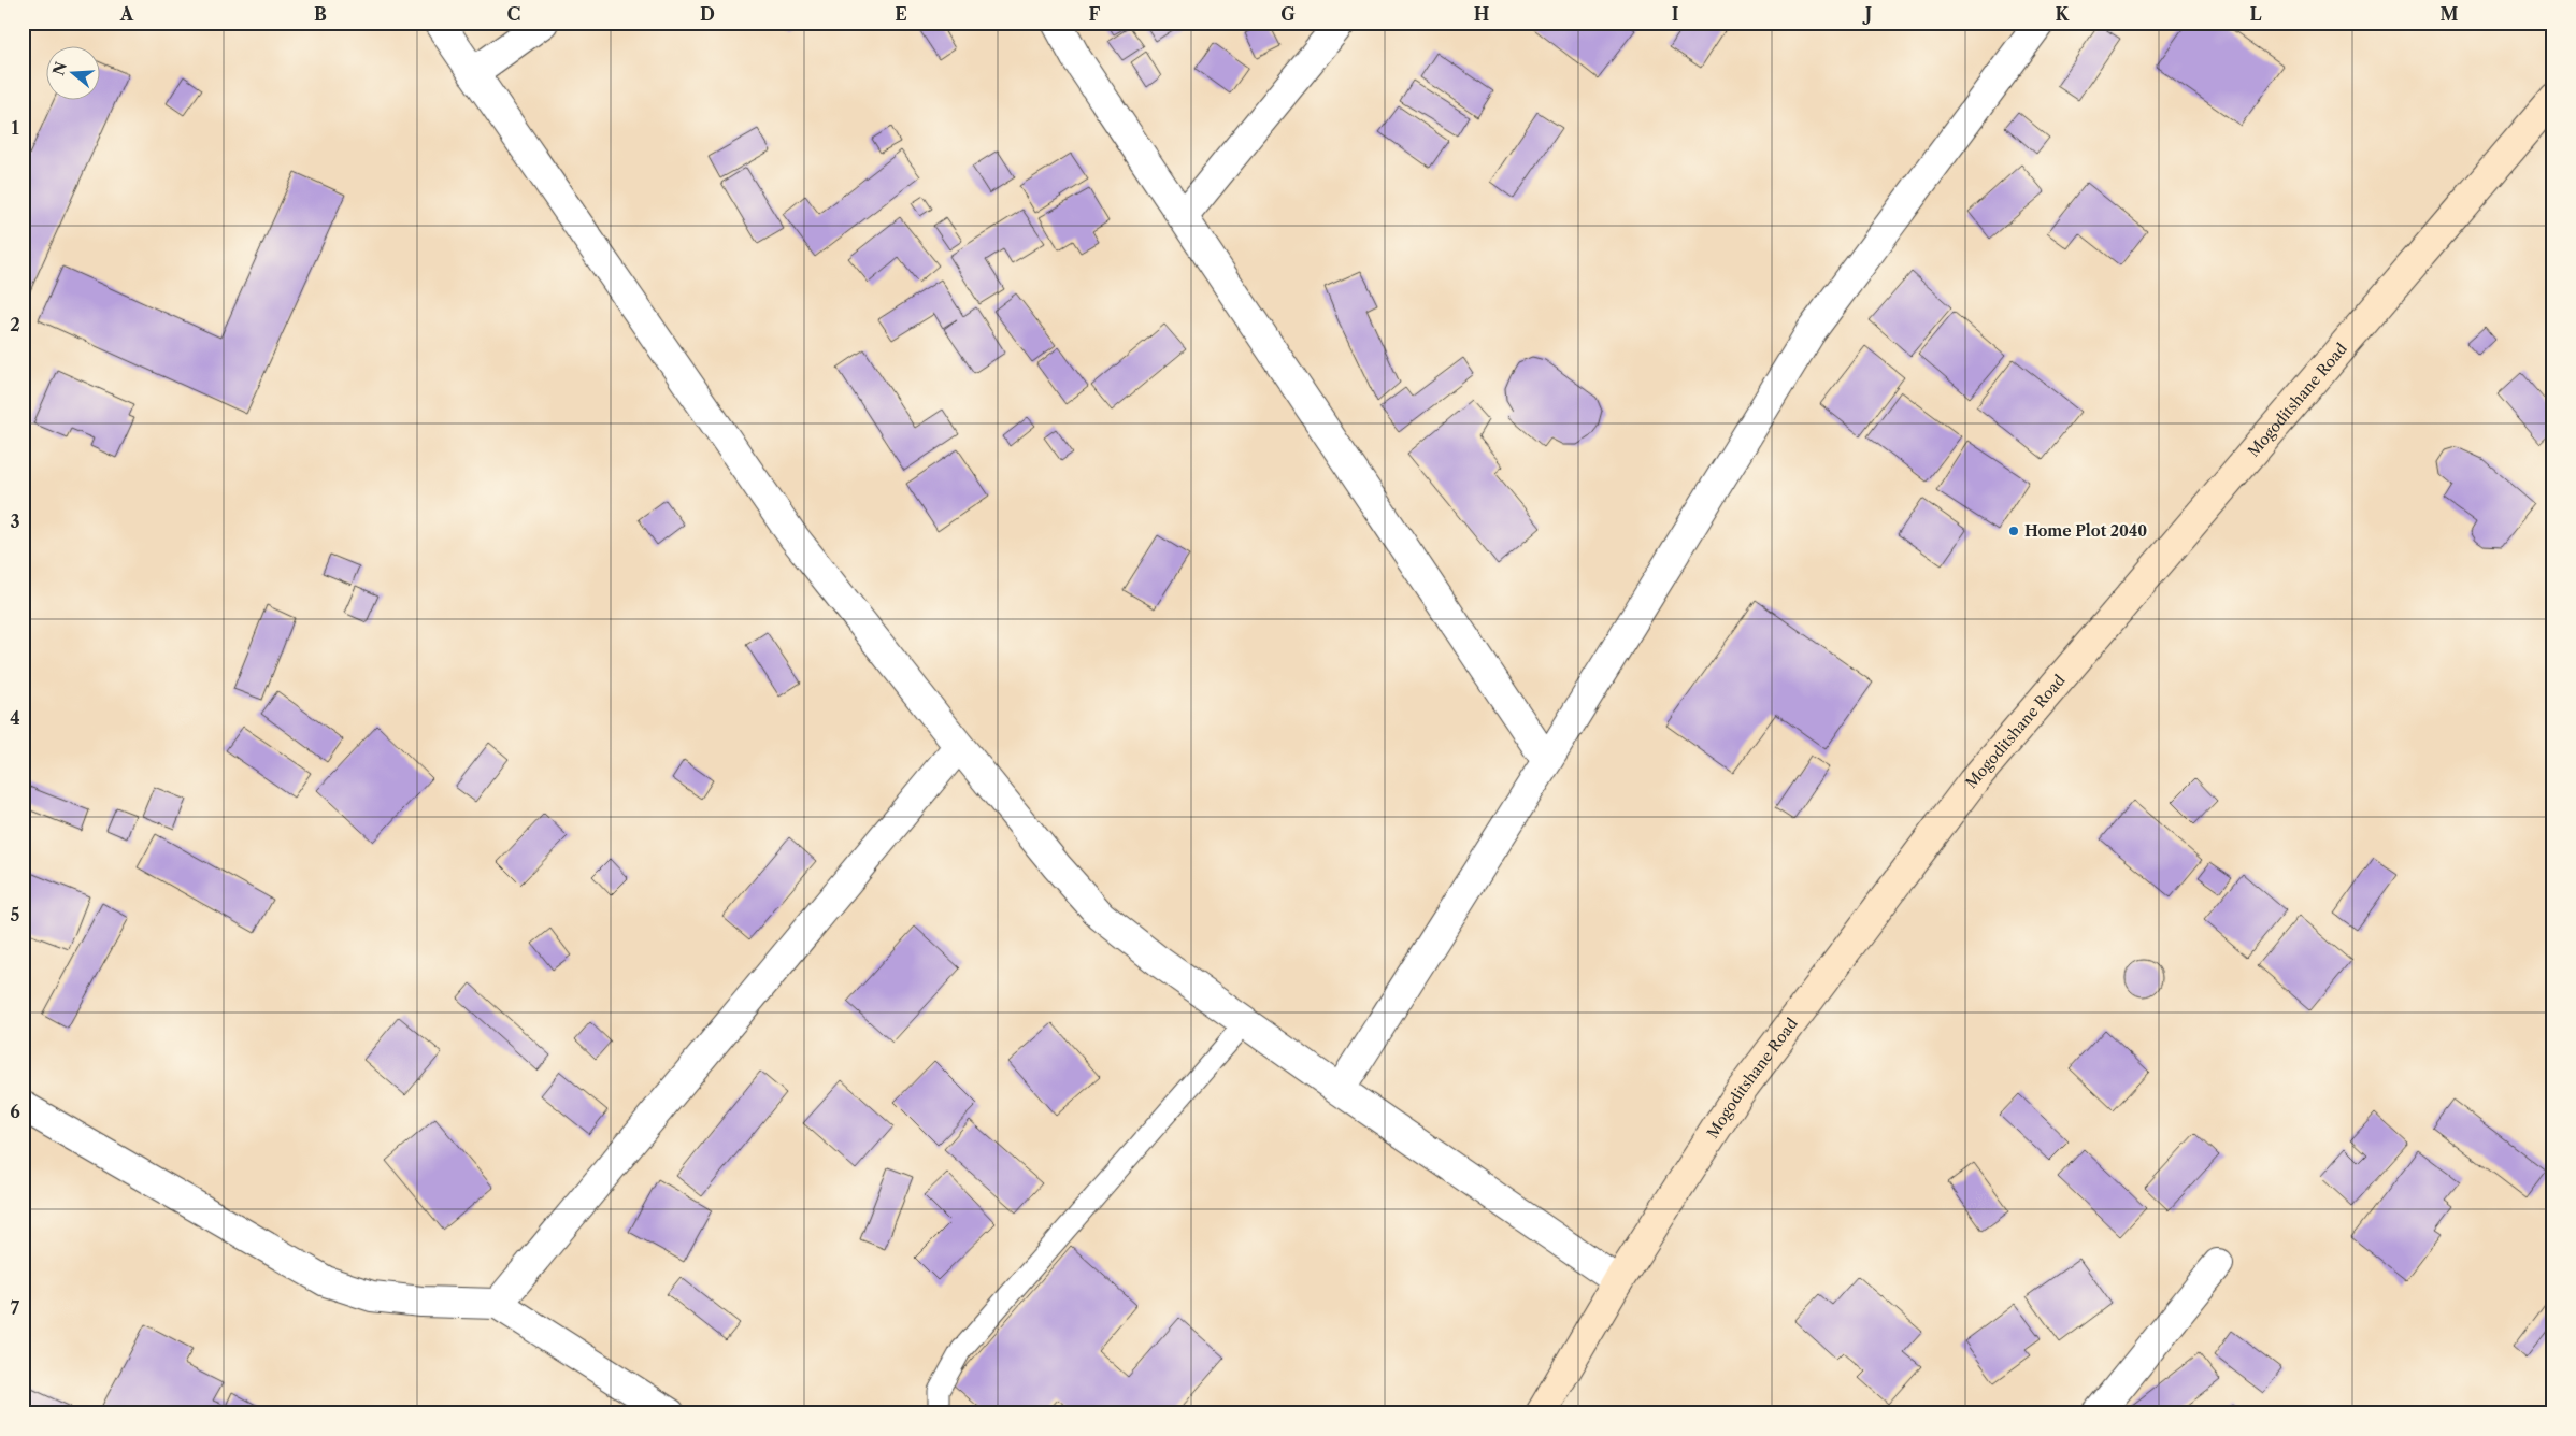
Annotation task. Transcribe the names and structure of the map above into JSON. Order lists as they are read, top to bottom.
{
  "streets": {
    "main road": ["Mogoditshane Road"]
  },
  "places": ["Home Plot 2040"],
  "north": "left",
  "grid": {
    "columns": [
      "A",
      "B",
      "C",
      "D",
      "E",
      "F",
      "G",
      "H",
      "I",
      "J",
      "K",
      "L",
      "M"
    ],
    "rows": [
      "1",
      "2",
      "3",
      "4",
      "5",
      "6",
      "7"
    ]
  }
}
